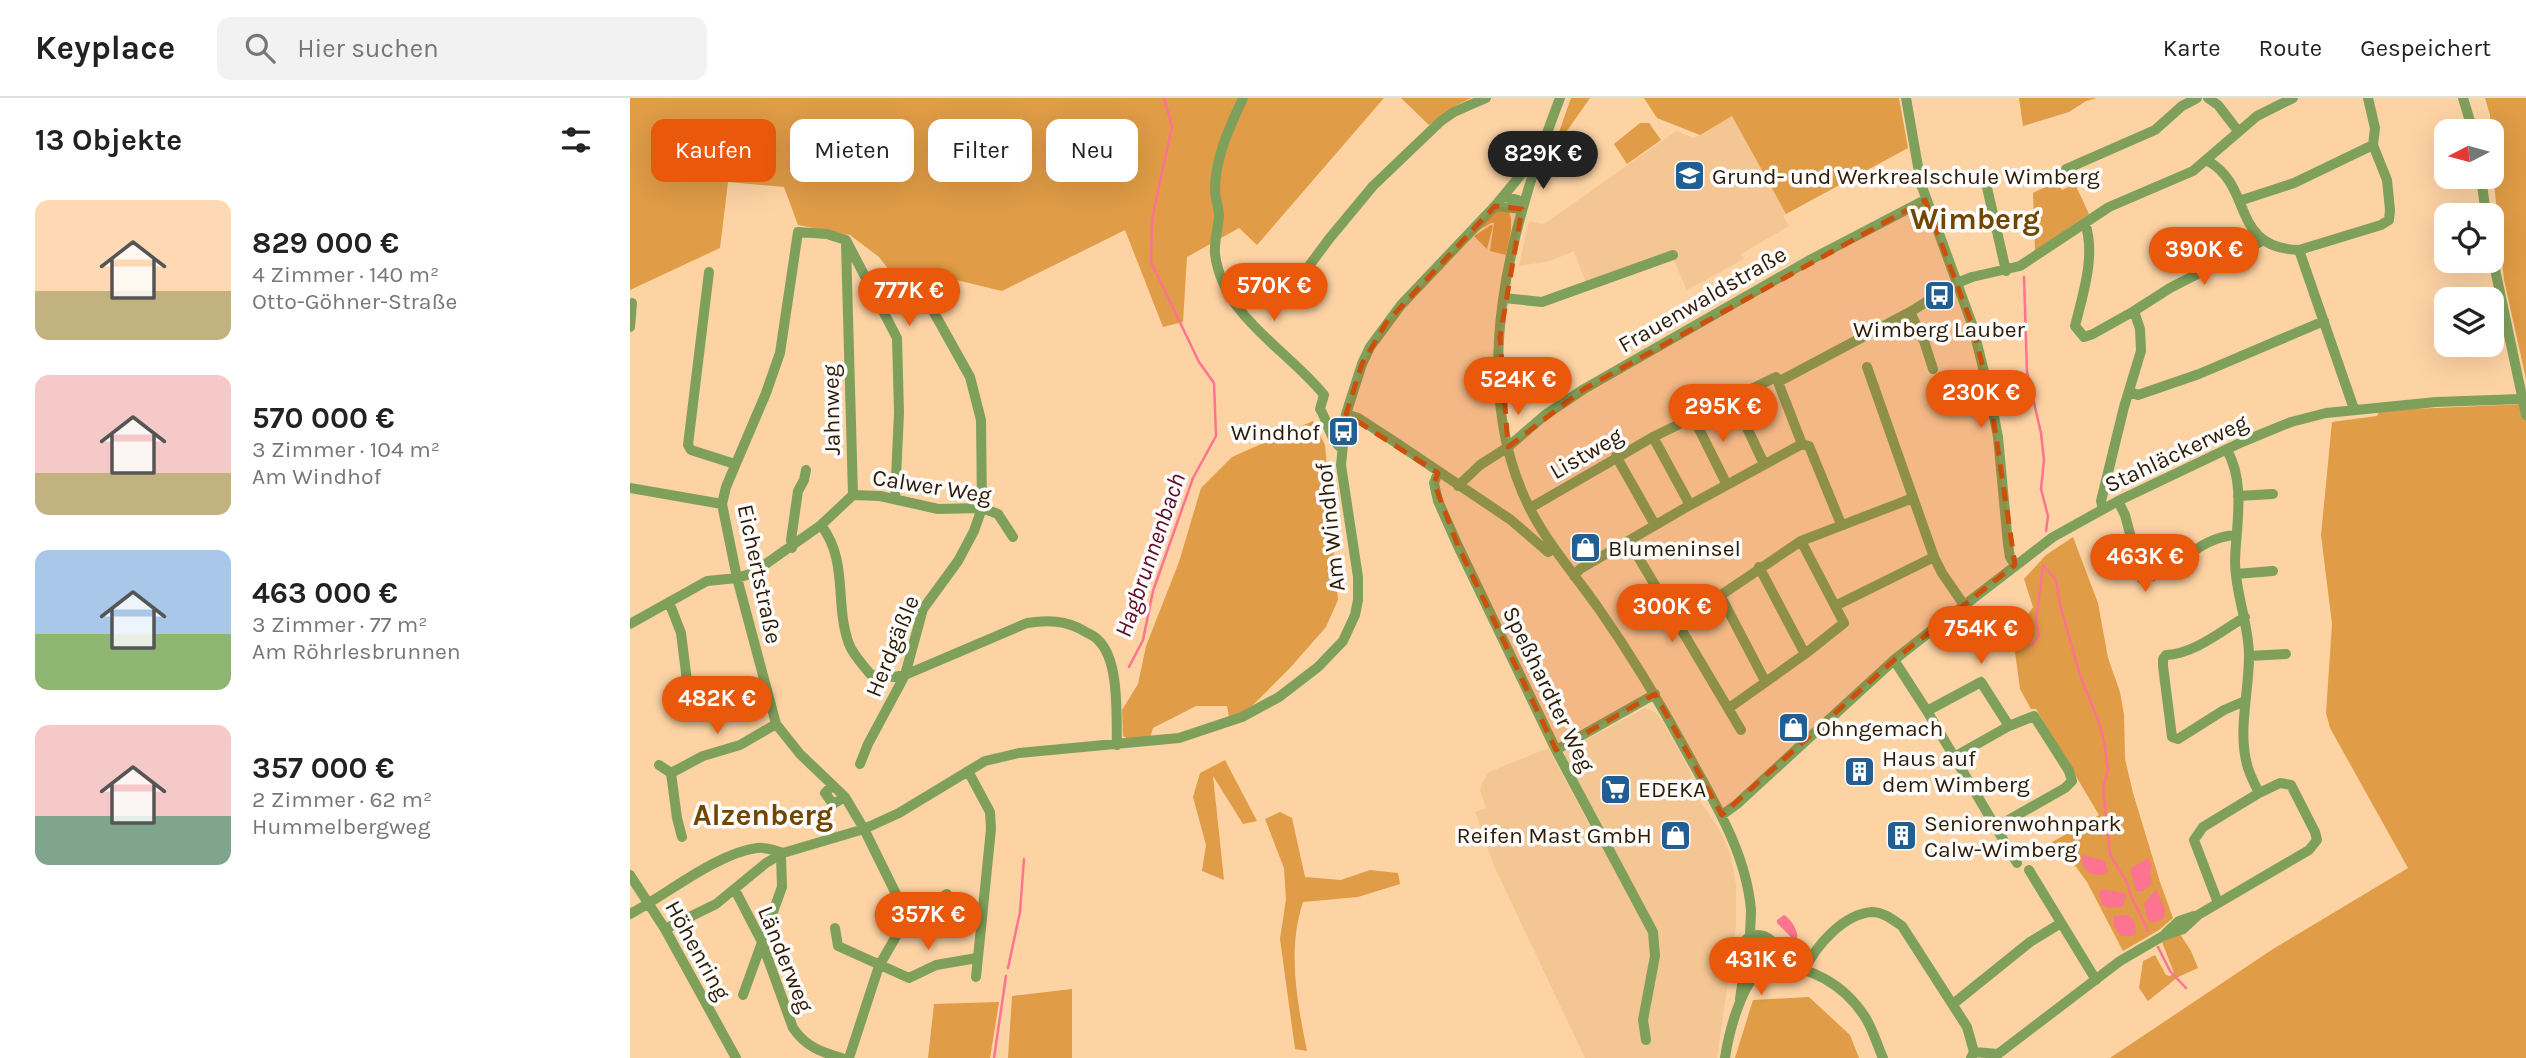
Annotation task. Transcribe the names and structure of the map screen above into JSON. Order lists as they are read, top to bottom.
{
  "streets": {
    "street": [
      "Frauenwaldstraße",
      "Jahnweg",
      "Listweg",
      "Stahläckerweg",
      "Calwer Weg",
      "Am Windhof",
      "Eichertstraße",
      "Herdgäßle",
      "Speßhardter Weg",
      "Höhenring",
      "Länderweg"
    ]
  },
  "crossings": [
    ["Jahnweg", "Calwer Weg"],
    ["Jahnweg", "Eichertstraße"],
    ["Calwer Weg", "Eichertstraße"],
    ["Calwer Weg", "Herdgäßle"]
  ],
  "districts": ["Wimberg", "Alzenberg"],
  "water": ["Hagbrunnenbach"],
  "places": {
    "school or university": ["Grund- und Werkrealschule Wimberg"],
    "bus stop": ["Wimberg Lauber", "Windhof"],
    "shop": ["Blumeninsel", "Ohngemach", "Reifen Mast GmbH"],
    "building": ["Haus auf dem Wimberg", "Seniorenwohnpark Calw-Wimberg"],
    "supermarket": ["EDEKA"]
  },
  "north": "left",
  "page": {
    "header": "Keyplace",
    "search": "Hier suchen",
    "nav": ["Karte", "Route", "Gespeichert"],
    "heading": "13 Objekte",
    "chip": [
      "Kaufen",
      "Mieten",
      "Filter",
      "Neu"
    ],
    "price": [
      "829K €",
      "390K €",
      "570K €",
      "777K €",
      "524K €",
      "230K €",
      "295K €",
      "463K €",
      "300K €",
      "754K €",
      "482K €",
      "357K €",
      "431K €"
    ],
    "list": [
      {
        "name": "829 000 €",
        "note": "4 Zimmer · 140 m² · Otto-Göhner-Straße"
      },
      {
        "name": "570 000 €",
        "note": "3 Zimmer · 104 m² · Am Windhof"
      },
      {
        "name": "463 000 €",
        "note": "3 Zimmer · 77 m² · Am Röhrlesbrunnen"
      },
      {
        "name": "357 000 €",
        "note": "2 Zimmer · 62 m² · Hummelbergweg"
      }
    ]
  }
}
